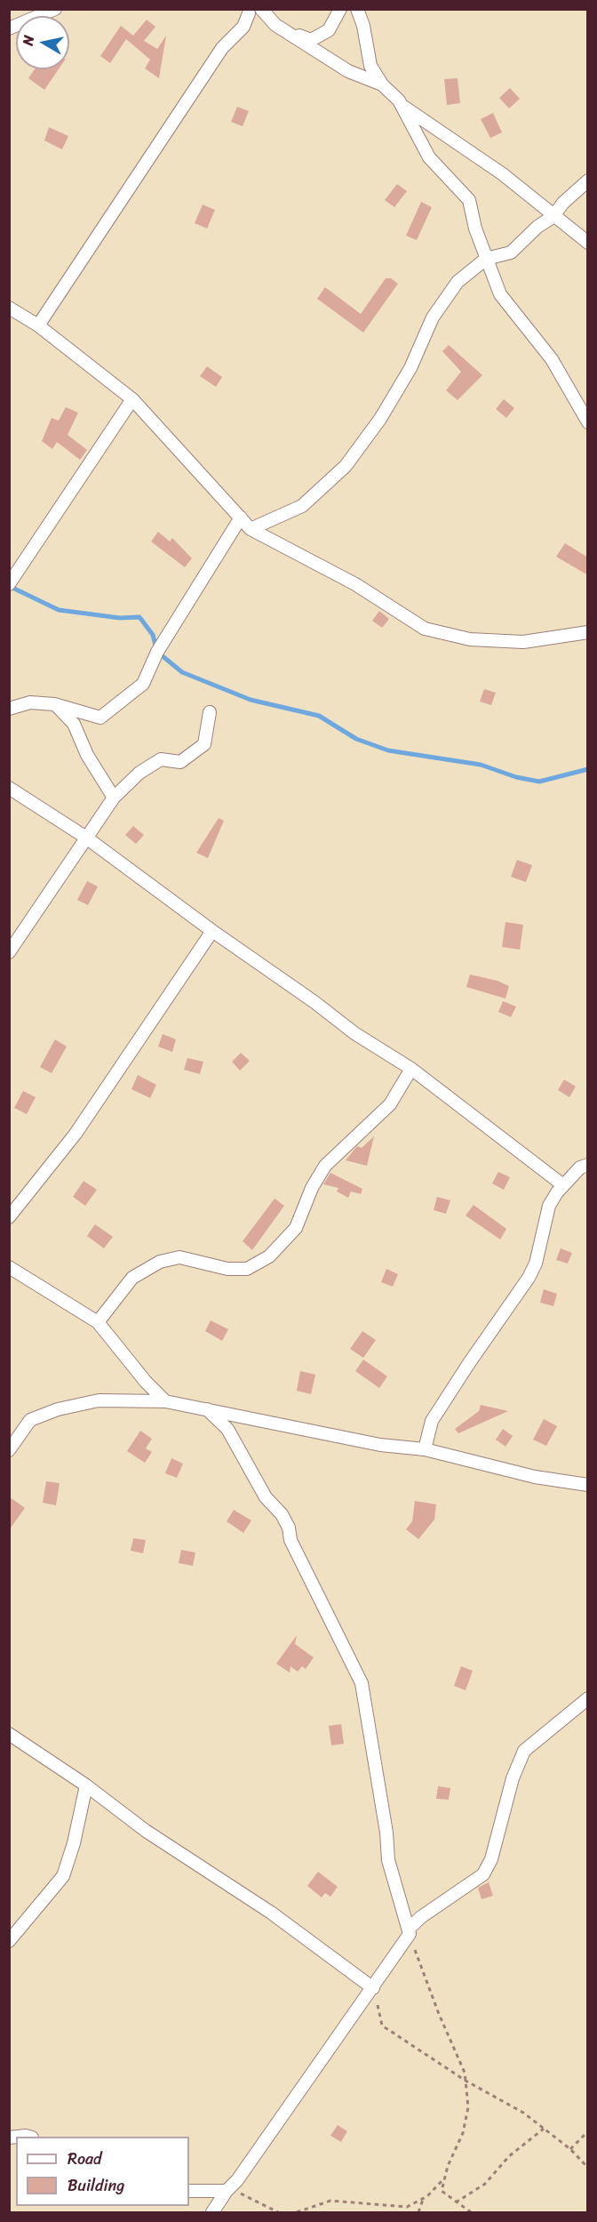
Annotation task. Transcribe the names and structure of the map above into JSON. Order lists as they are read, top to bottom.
{
  "legend": ["Road", "Building"],
  "north": "left"
}
